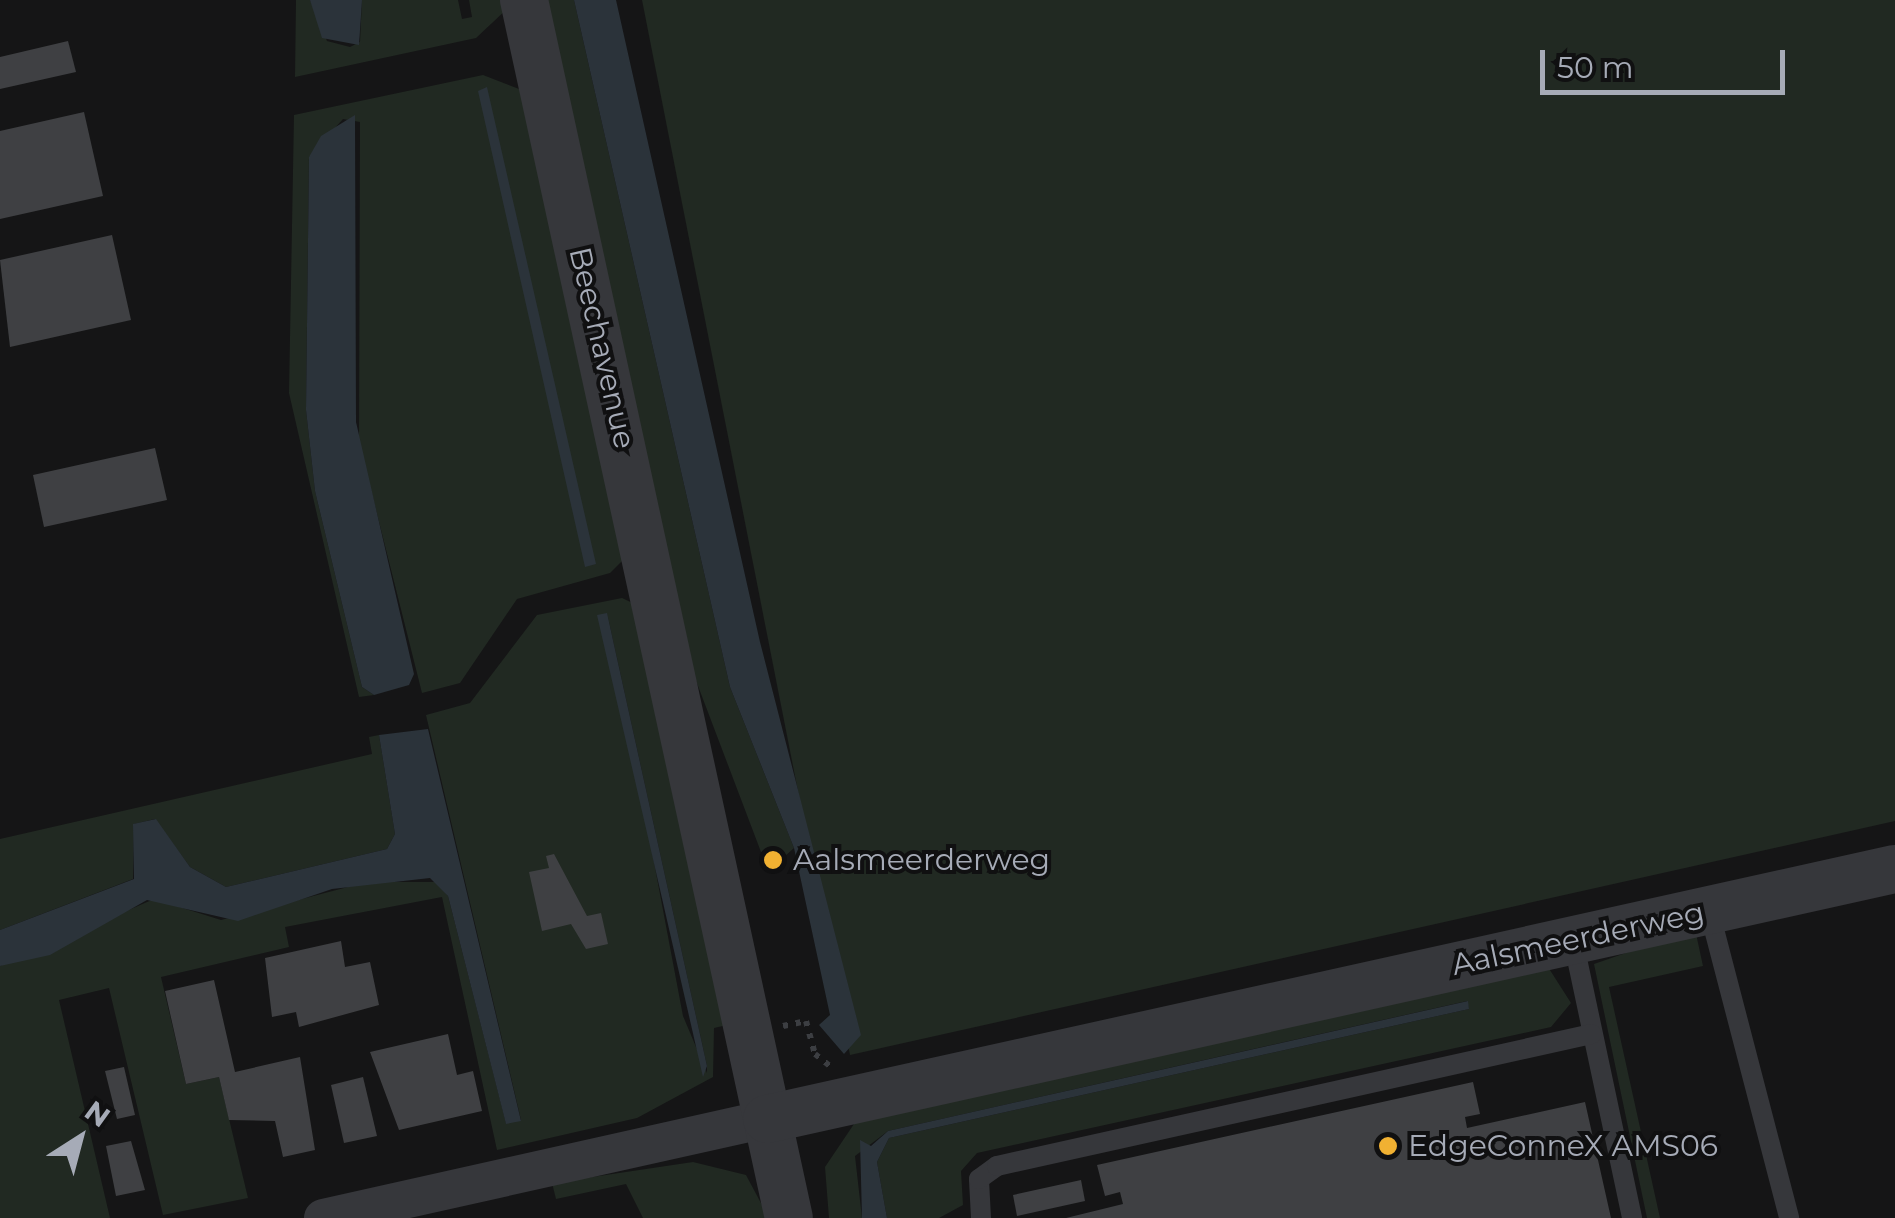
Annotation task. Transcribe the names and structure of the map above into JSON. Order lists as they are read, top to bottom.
{
  "streets": {
    "street": ["Beechavenue", "Aalsmeerderweg"]
  },
  "crossings": [
    ["Beechavenue", "Aalsmeerderweg"]
  ],
  "places": ["Aalsmeerderweg", "EdgeConneX AMS06"],
  "scale_bar": "50 m",
  "north": "top right"
}
